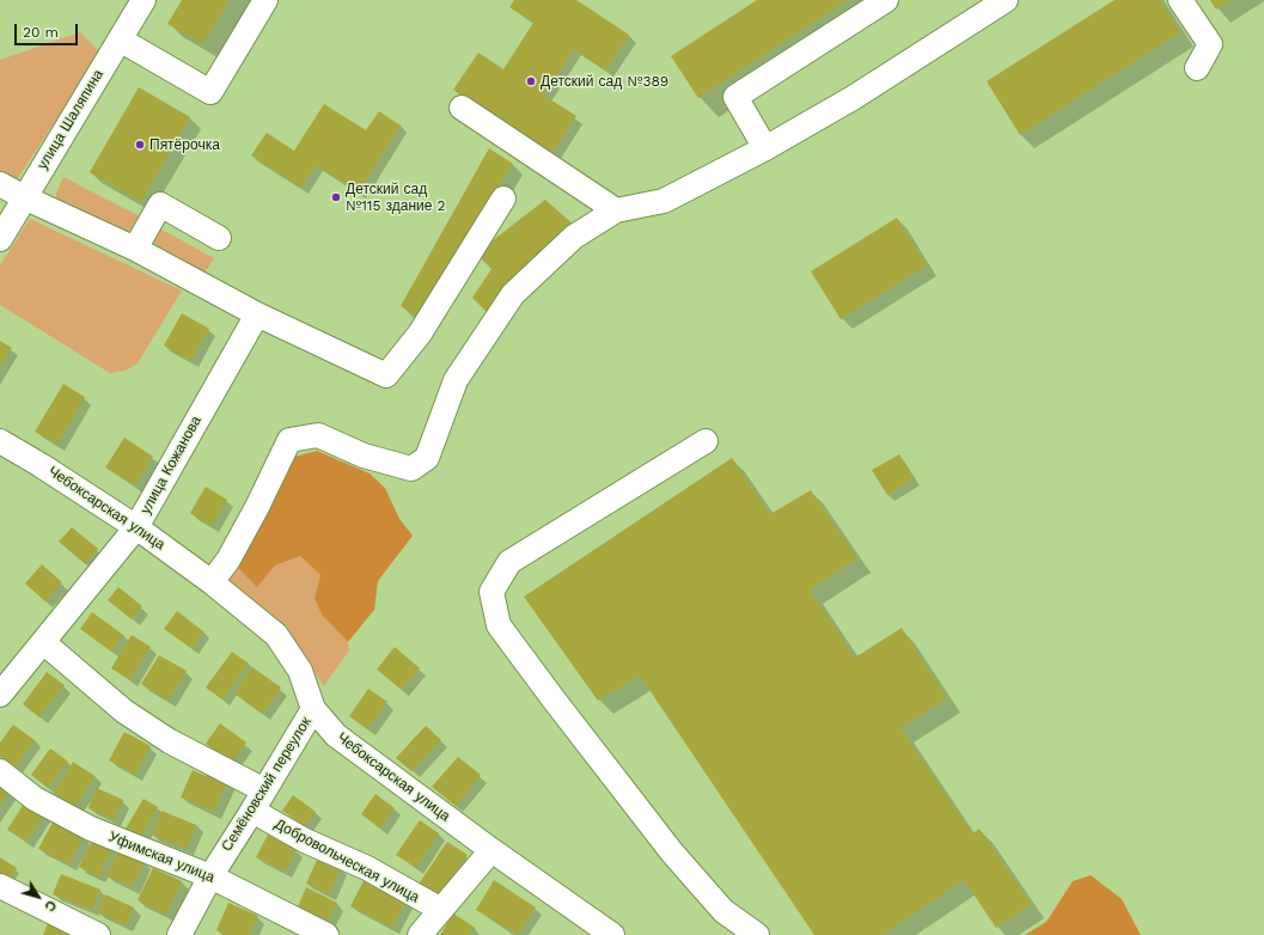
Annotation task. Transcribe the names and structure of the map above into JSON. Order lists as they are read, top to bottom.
{
  "streets": {
    "street": [
      "улица Шаляпина",
      "улица Кожанова",
      "Чебоксарская улица",
      "Семёновский переулок",
      "Уфимская улица",
      "Добровольческая улица"
    ]
  },
  "crossings": [
    ["улица Кожанова", "Чебоксарская улица"],
    ["улица Кожанова", "Добровольческая улица"],
    ["Чебоксарская улица", "Семёновский переулок"],
    ["Семёновский переулок", "Уфимская улица"],
    ["Семёновский переулок", "Добровольческая улица"]
  ],
  "places": ["Детский сад №389", "Пятёрочка", "Детский сад №115 здание 2"],
  "scale_bar": "20 m",
  "north": "bottom right"
}
